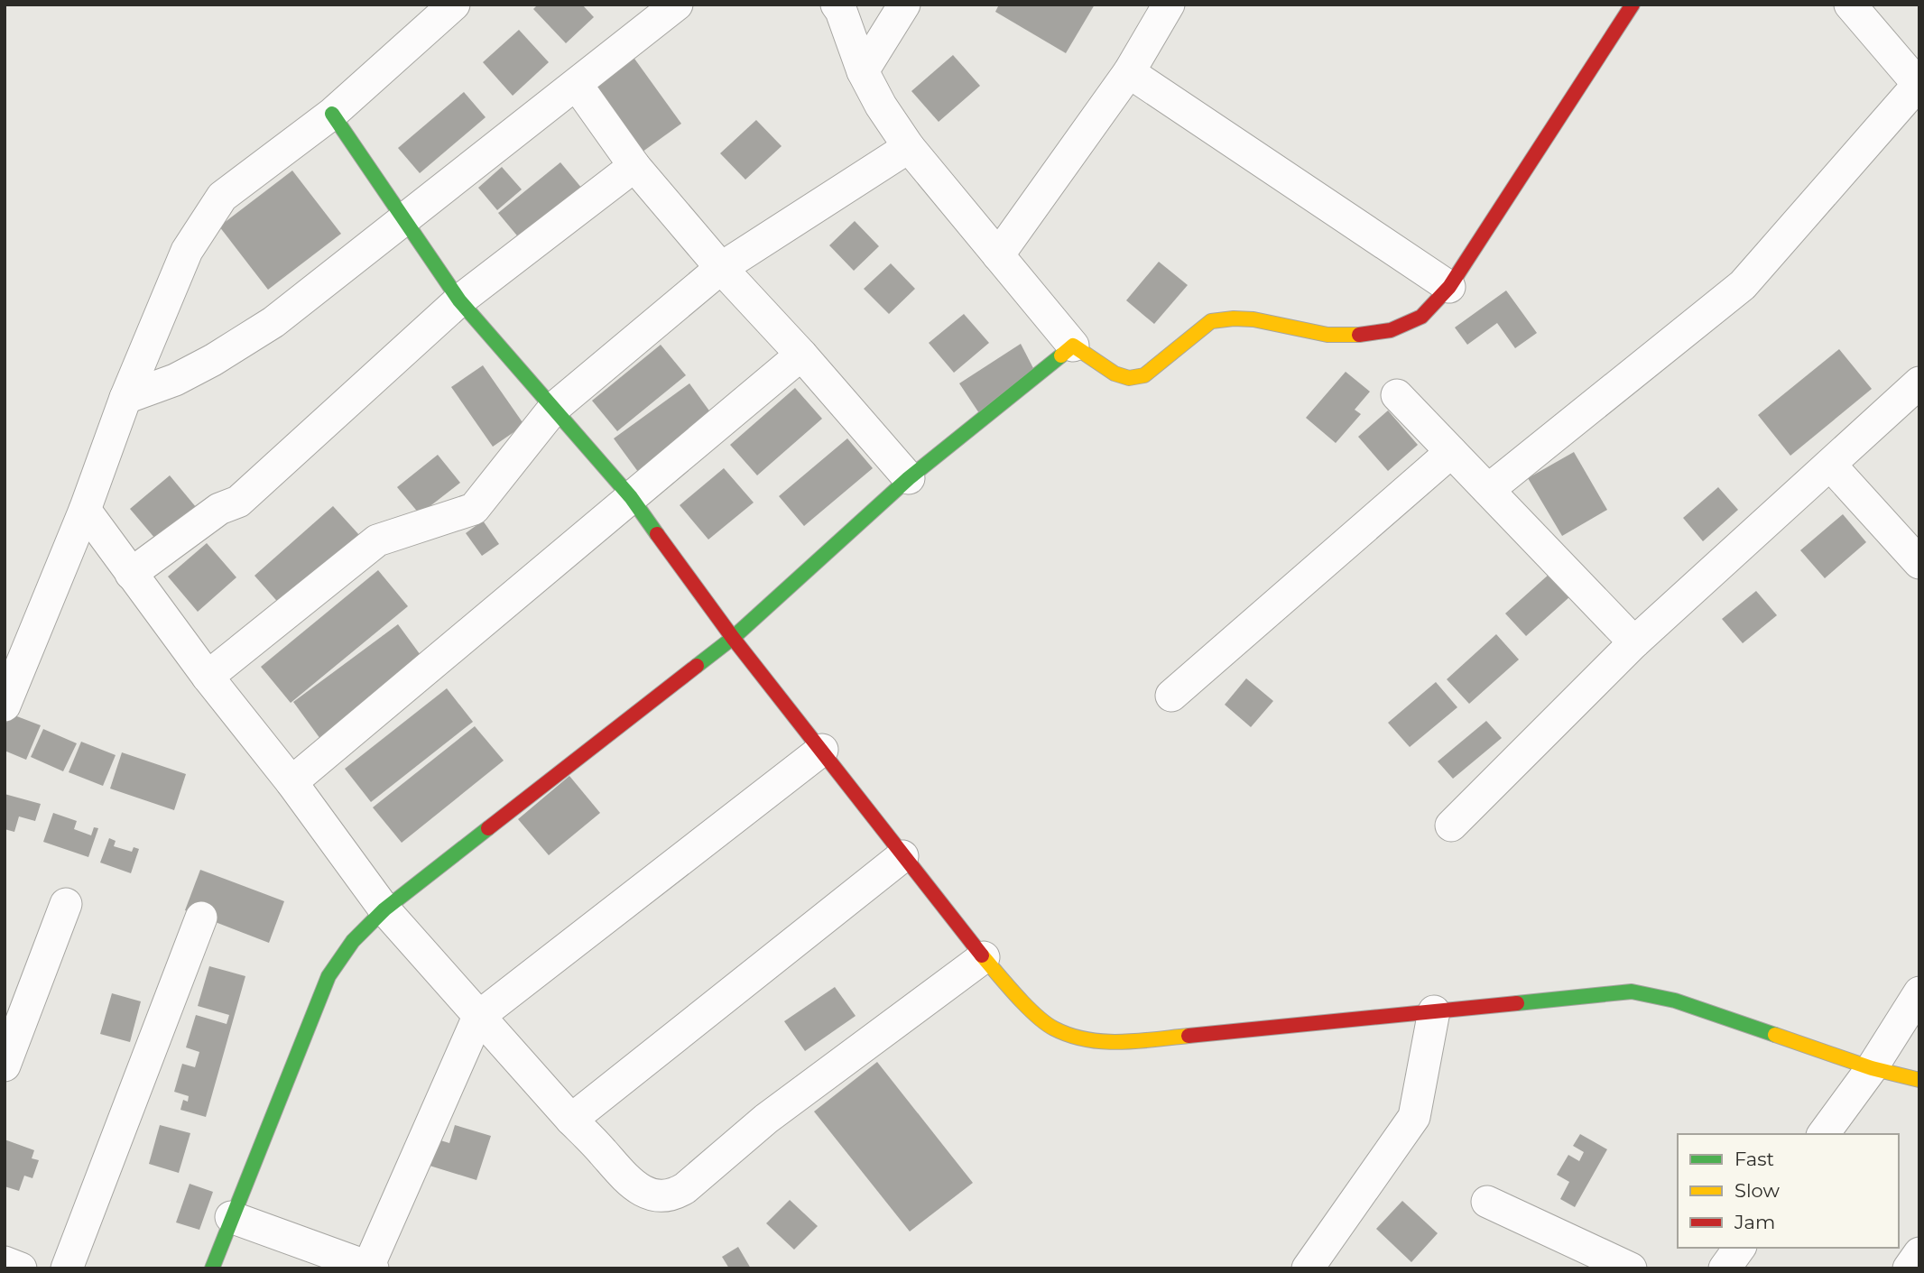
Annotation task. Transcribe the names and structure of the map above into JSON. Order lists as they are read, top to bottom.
{
  "legend": ["Fast", "Slow", "Jam"]
}
